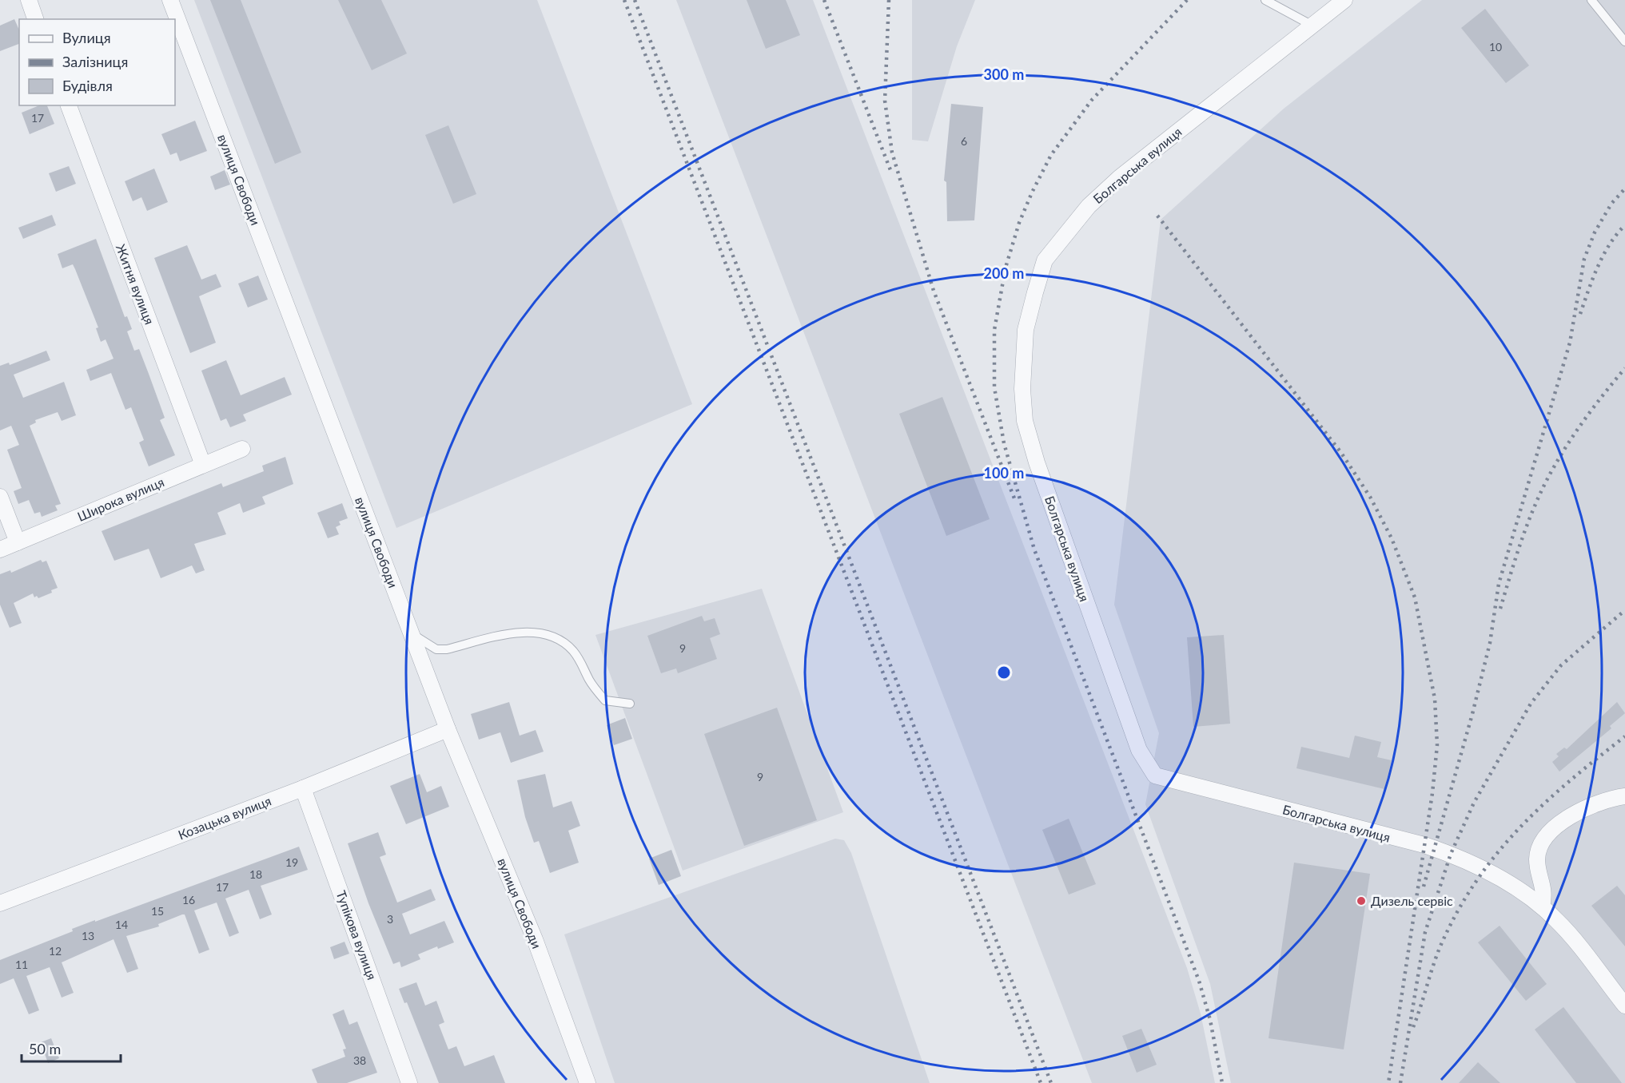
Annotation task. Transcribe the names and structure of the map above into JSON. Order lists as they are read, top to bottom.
{
  "streets": {
    "street": [
      "Болгарська вулиця",
      "вулиця Свободи",
      "Житня вулиця",
      "Широка вулиця",
      "Козацька вулиця",
      "Тупікова вулиця"
    ]
  },
  "crossings": [
    ["вулиця Свободи", "Козацька вулиця"],
    ["Житня вулиця", "Широка вулиця"],
    ["Козацька вулиця", "Тупікова вулиця"]
  ],
  "places": ["Дизель сервіс"],
  "house_numbers": [
    "10",
    "17",
    "6",
    "9",
    "9",
    "19",
    "18",
    "17",
    "16",
    "15",
    "3",
    "14",
    "13",
    "12",
    "11",
    "38"
  ],
  "legend": ["Вулиця", "Залізниця", "Будівля"],
  "scale_bar": "50 m",
  "rings": ["300 m", "200 m", "100 m"]
}
